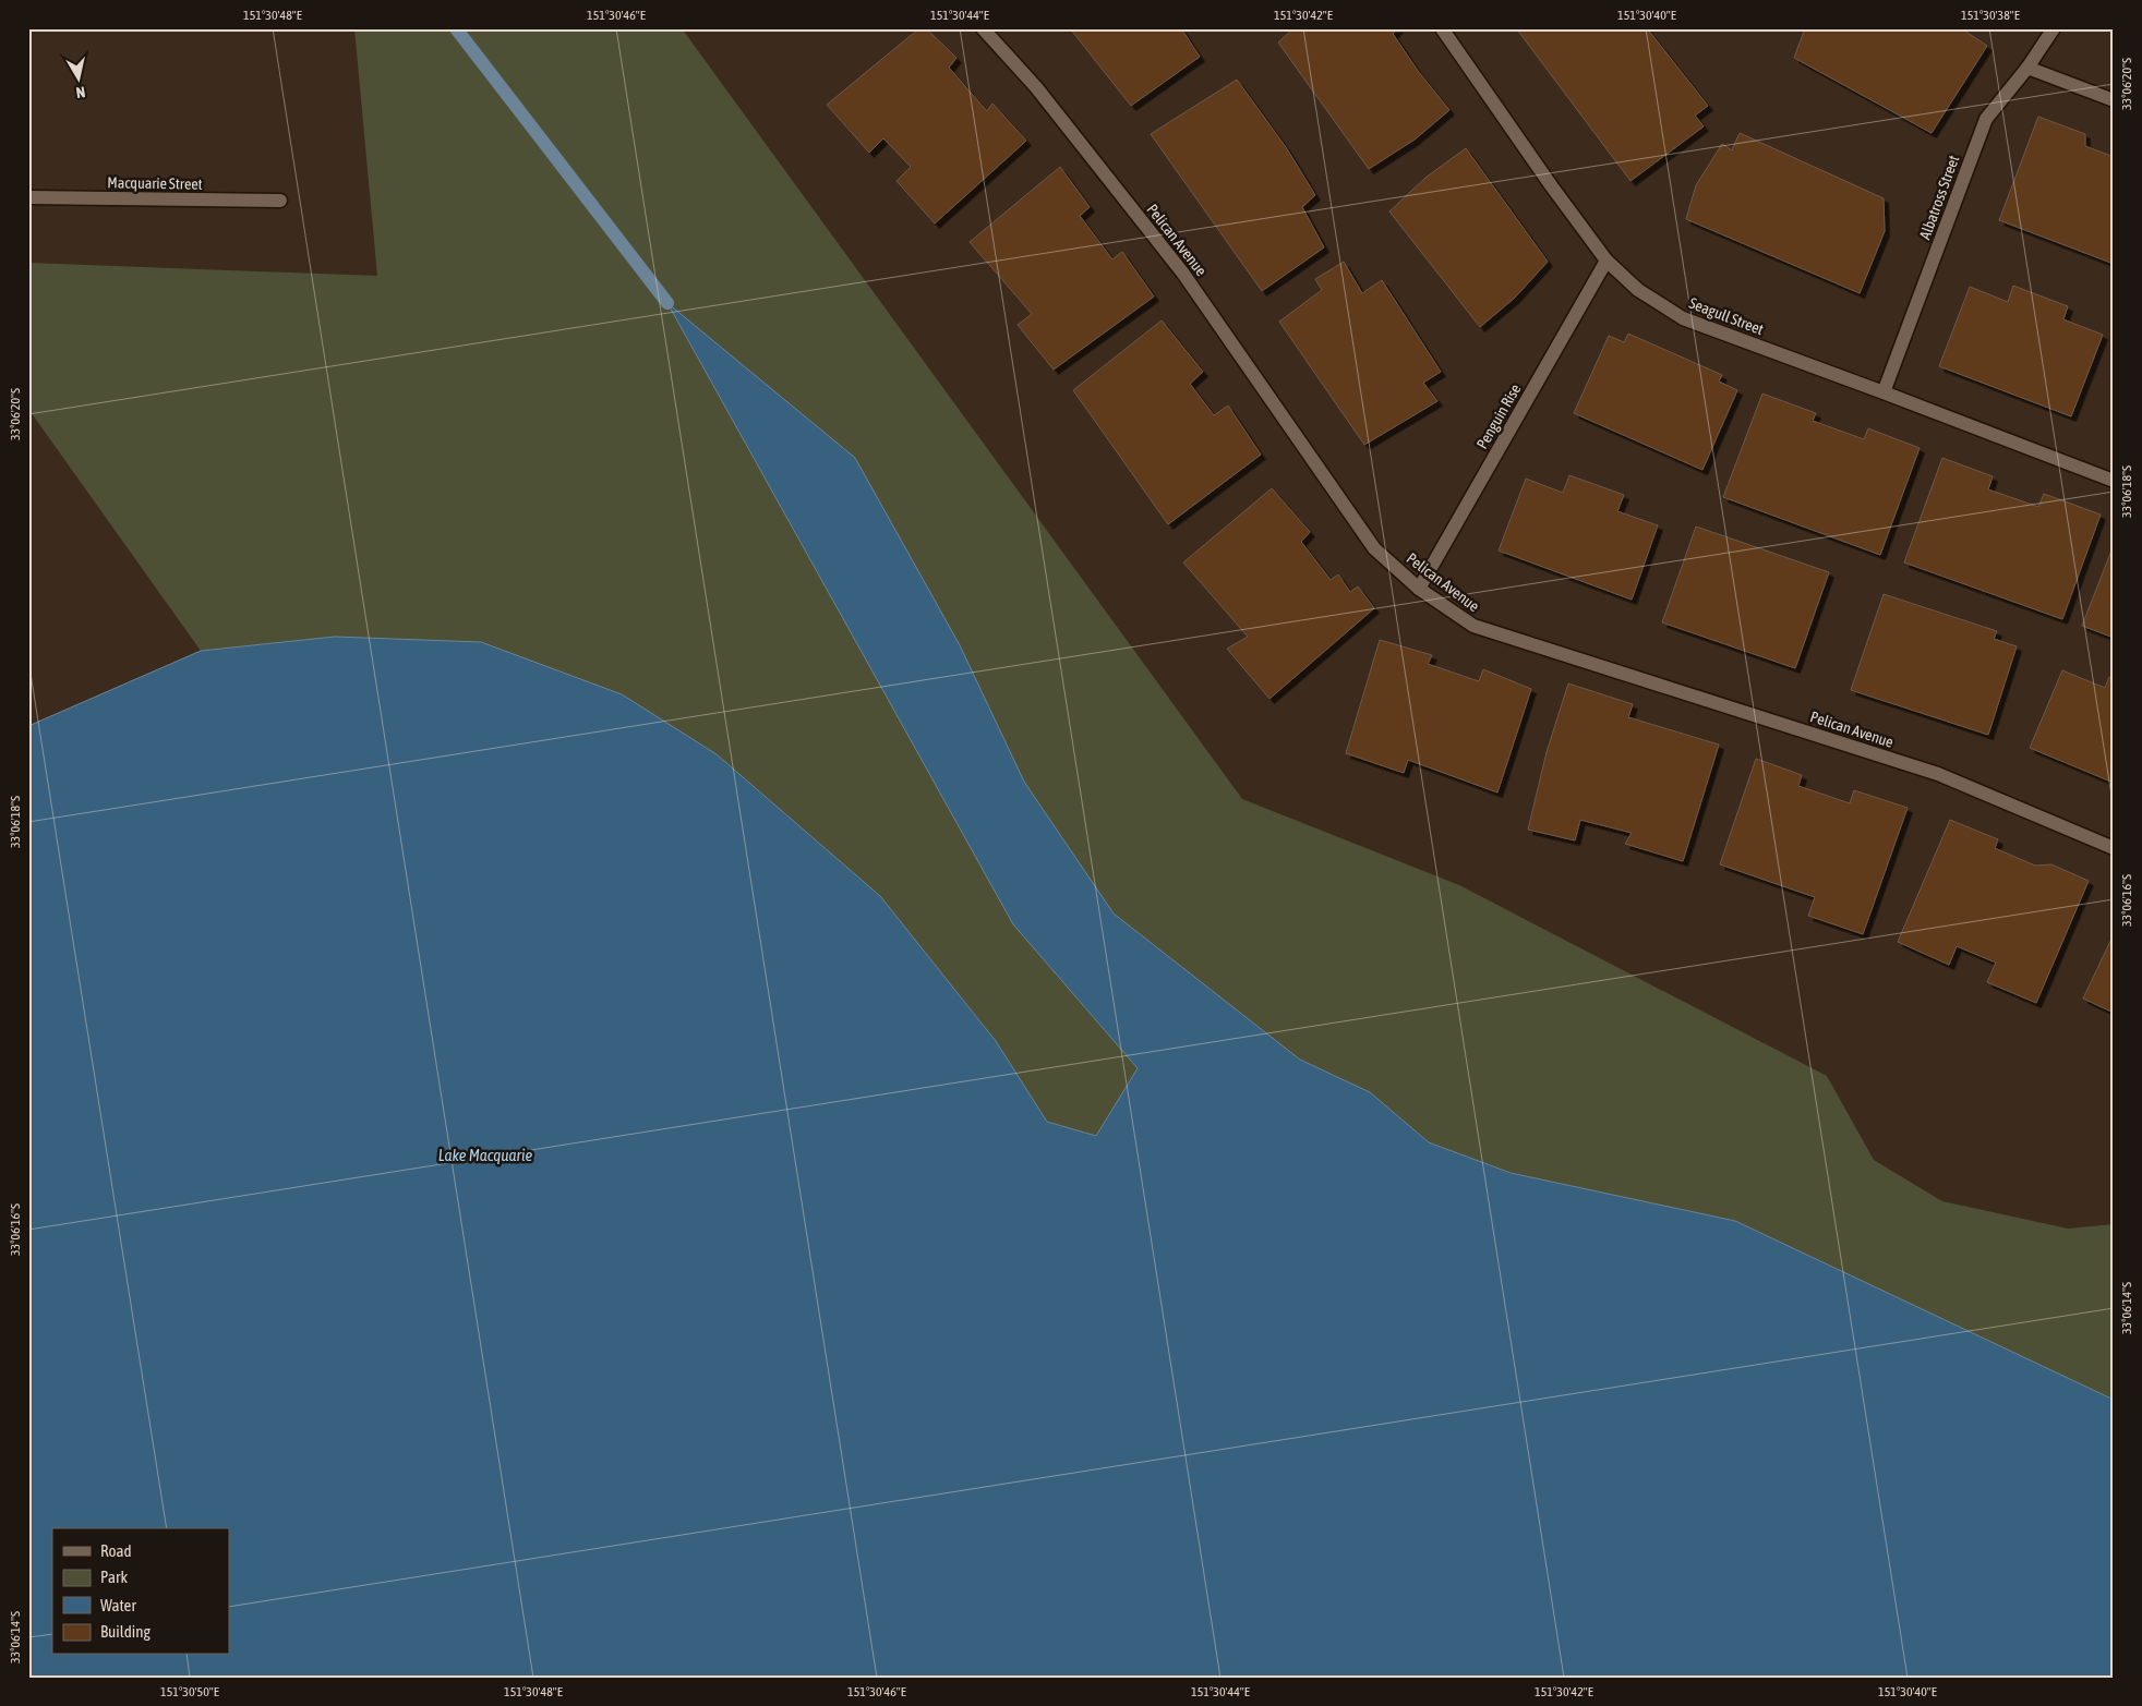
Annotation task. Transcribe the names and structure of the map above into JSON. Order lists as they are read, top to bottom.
{
  "streets": {
    "street": [
      "Macquarie Street",
      "Albatross Street",
      "Pelican Avenue",
      "Seagull Street",
      "Penguin Rise"
    ]
  },
  "crossings": [
    ["Albatross Street", "Seagull Street"],
    ["Pelican Avenue", "Penguin Rise"],
    ["Seagull Street", "Penguin Rise"]
  ],
  "water": ["Lake Macquarie"],
  "legend": [
    "Road",
    "Park",
    "Water",
    "Building"
  ],
  "north": "bottom",
  "coordinates": [
    "151°30'48\"E",
    "151°30'46\"E",
    "151°30'44\"E",
    "151°30'42\"E",
    "151°30'40\"E",
    "151°30'38\"E",
    "33°06'20\"S",
    "33°06'18\"S",
    "33°06'16\"S",
    "33°06'14\"S",
    "151°30'50\"E"
  ]
}
